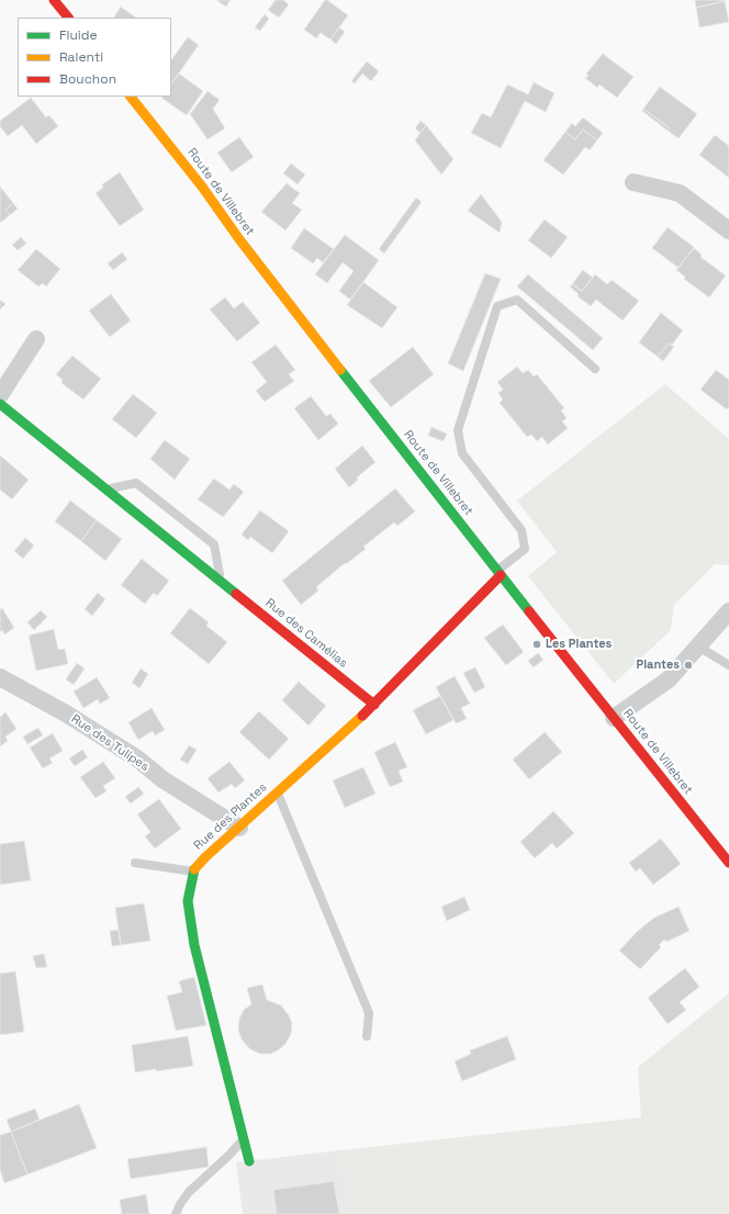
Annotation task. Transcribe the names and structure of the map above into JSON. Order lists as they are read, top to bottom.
{
  "streets": {
    "street": [
      "Route de Villebret",
      "Rue des Camélias",
      "Rue des Tulipes",
      "Rue des Plantes"
    ]
  },
  "crossings": [
    ["Route de Villebret", "Rue des Plantes"],
    ["Rue des Camélias", "Rue des Plantes"],
    ["Rue des Tulipes", "Rue des Plantes"]
  ],
  "places": ["Les Plantes", "Plantes"],
  "legend": ["Fluide", "Ralenti", "Bouchon"]
}
